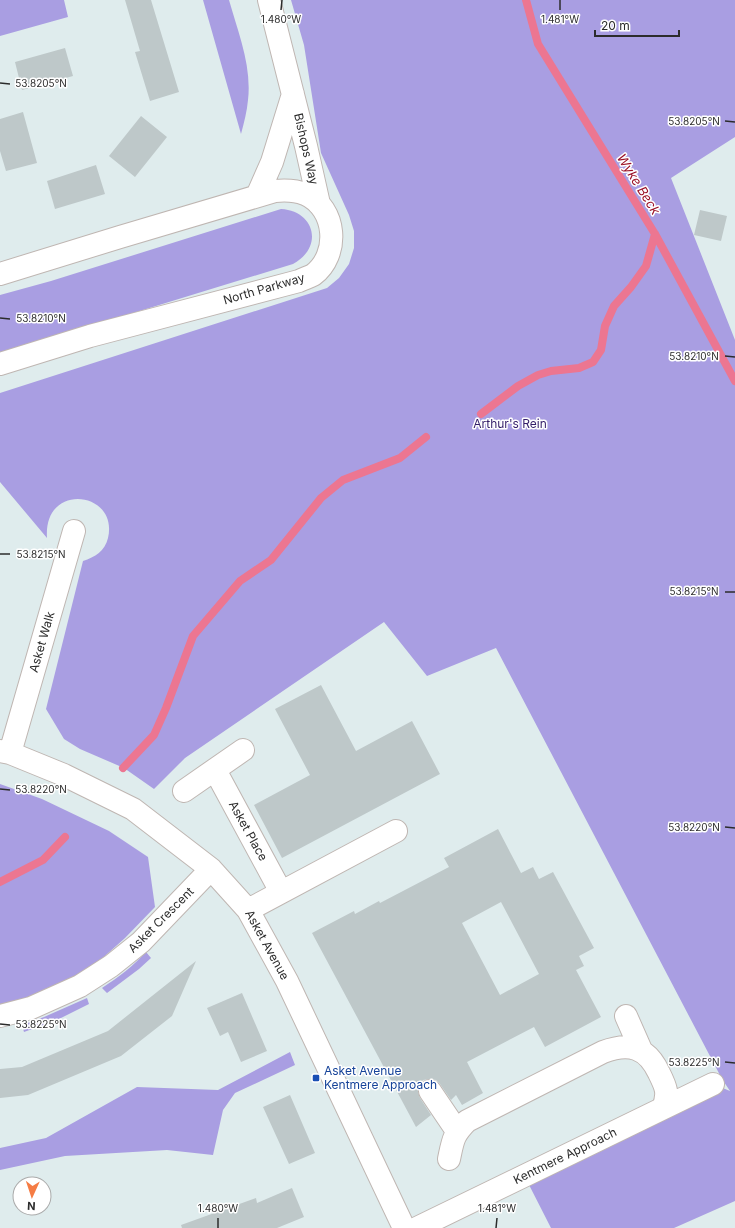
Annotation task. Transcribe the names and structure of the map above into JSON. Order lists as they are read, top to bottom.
{
  "streets": {
    "street": [
      "Bishops Way",
      "North Parkway",
      "Asket Walk",
      "Asket Place",
      "Asket Crescent",
      "Asket Avenue",
      "Kentmere Approach"
    ]
  },
  "crossings": [
    ["Bishops Way", "North Parkway"],
    ["Asket Walk", "Asket Avenue"],
    ["Asket Crescent", "Asket Avenue"]
  ],
  "water": ["Wyke Beck"],
  "parks": ["Arthur's Rein"],
  "places": {
    "transit": ["Asket Avenue Kentmere Approach"]
  },
  "scale_bar": "20 m",
  "north": "bottom",
  "coordinates": [
    "1.480°W",
    "1.481°W",
    "53.8205°N",
    "53.8210°N",
    "53.8215°N",
    "53.8220°N",
    "53.8225°N"
  ]
}
